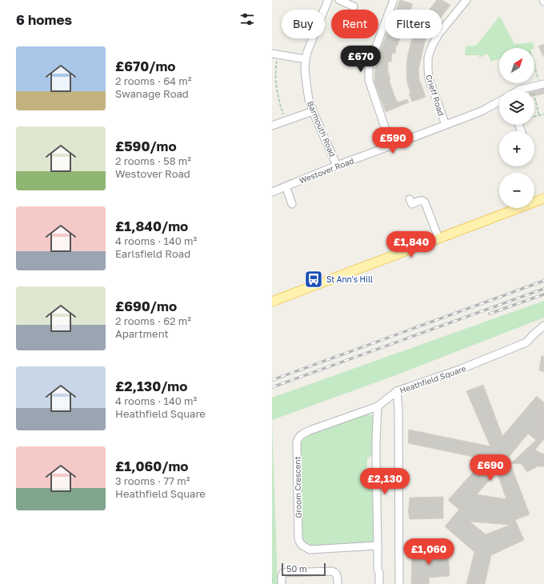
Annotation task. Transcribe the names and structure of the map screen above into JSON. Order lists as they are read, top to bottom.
{
  "streets": {
    "street": [
      "Crieff Road",
      "Barmouth Road",
      "Westover Road",
      "Heathfield Square",
      "Groom Crescent"
    ]
  },
  "crossings": [
    ["Crieff Road", "Westover Road"],
    ["Barmouth Road", "Westover Road"],
    ["Heathfield Square", "Groom Crescent"]
  ],
  "places": {
    "bus stop": ["St Ann's Hill"]
  },
  "scale_bar": "50 m",
  "north": "top right",
  "page": {
    "heading": "6 homes",
    "chip": ["Buy", "Rent", "Filters"],
    "list": [
      {
        "name": "£670/mo",
        "note": "2 rooms · 64 m² · Swanage Road"
      },
      {
        "name": "£590/mo",
        "note": "2 rooms · 58 m² · Westover Road"
      },
      {
        "name": "£1,840/mo",
        "note": "4 rooms · 140 m² · Earlsfield Road"
      },
      {
        "name": "£690/mo",
        "note": "2 rooms · 62 m² · Apartment"
      },
      {
        "name": "£2,130/mo",
        "note": "4 rooms · 140 m² · Heathfield Square"
      },
      {
        "name": "£1,060/mo",
        "note": "3 rooms · 77 m² · Heathfield Square"
      }
    ],
    "price": [
      "£670",
      "£590",
      "£1,840",
      "£690",
      "£2,130",
      "£1,060"
    ],
    "map_buttons": ["+", "−"],
    "scale": "50 m"
  }
}
